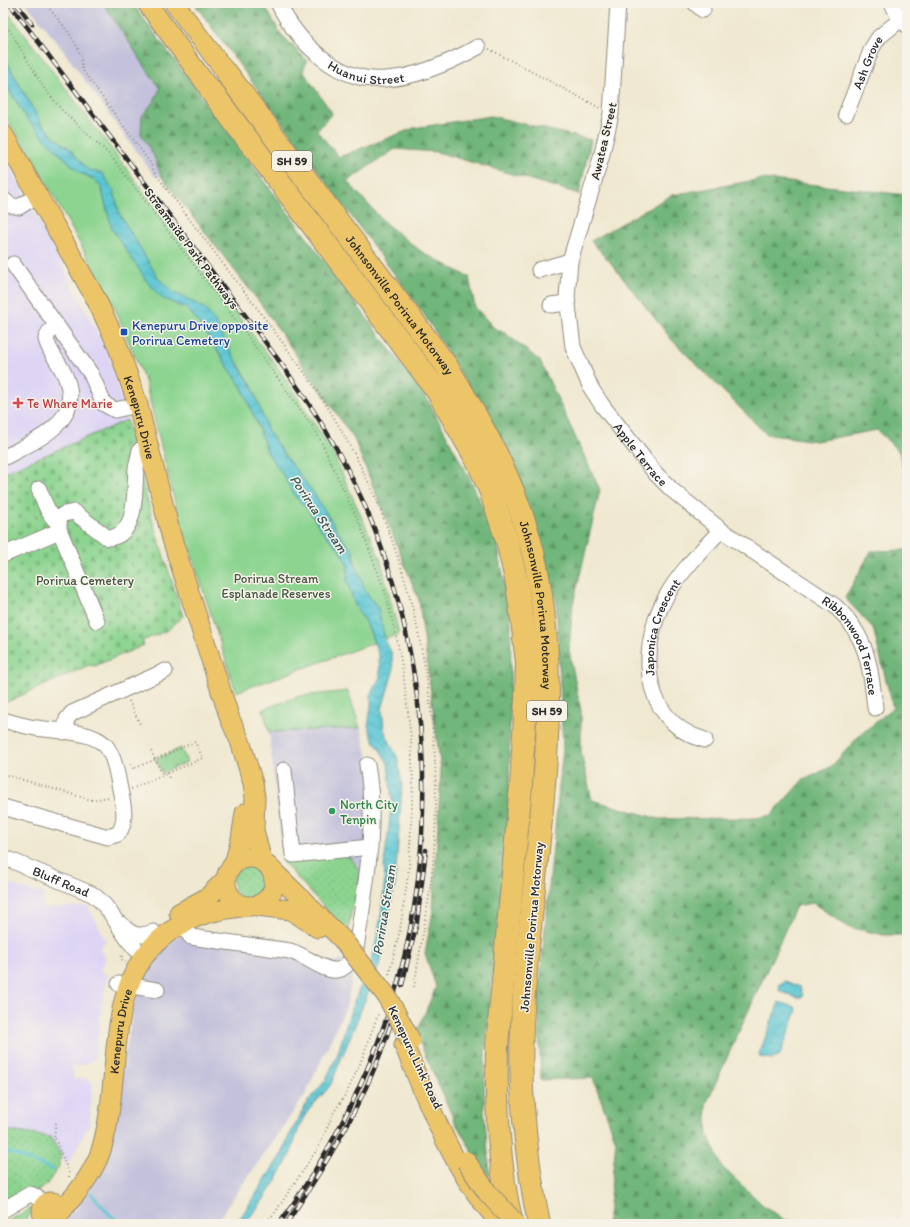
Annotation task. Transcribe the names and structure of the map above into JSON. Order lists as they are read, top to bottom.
{
  "streets": {
    "highway": ["SH 59", "Johnsonville Porirua Motorway"],
    "main road": ["Kenepuru Drive", "Kenepuru Link Road"],
    "street": [
      "Ash Grove",
      "Huanui Street",
      "Awatea Street",
      "Apple Terrace",
      "Japonica Crescent",
      "Ribbonwood Terrace",
      "Bluff Road"
    ],
    "path": ["Streamside Park Pathways"]
  },
  "crossings": [
    ["Awatea Street", "Apple Terrace"],
    ["SH 59", "Johnsonville Porirua Motorway"],
    ["Kenepuru Drive", "Bluff Road"],
    ["Kenepuru Drive", "Kenepuru Link Road"],
    ["Apple Terrace", "Japonica Crescent"],
    ["Apple Terrace", "Ribbonwood Terrace"]
  ],
  "water": ["Porirua Stream"],
  "parks": ["Porirua Stream Esplanade Reserves", "Porirua Cemetery"],
  "places": {
    "transit": ["Kenepuru Drive opposite Porirua Cemetery"],
    "health": ["Te Whare Marie"],
    "other": ["North City Tenpin"]
  }
}
